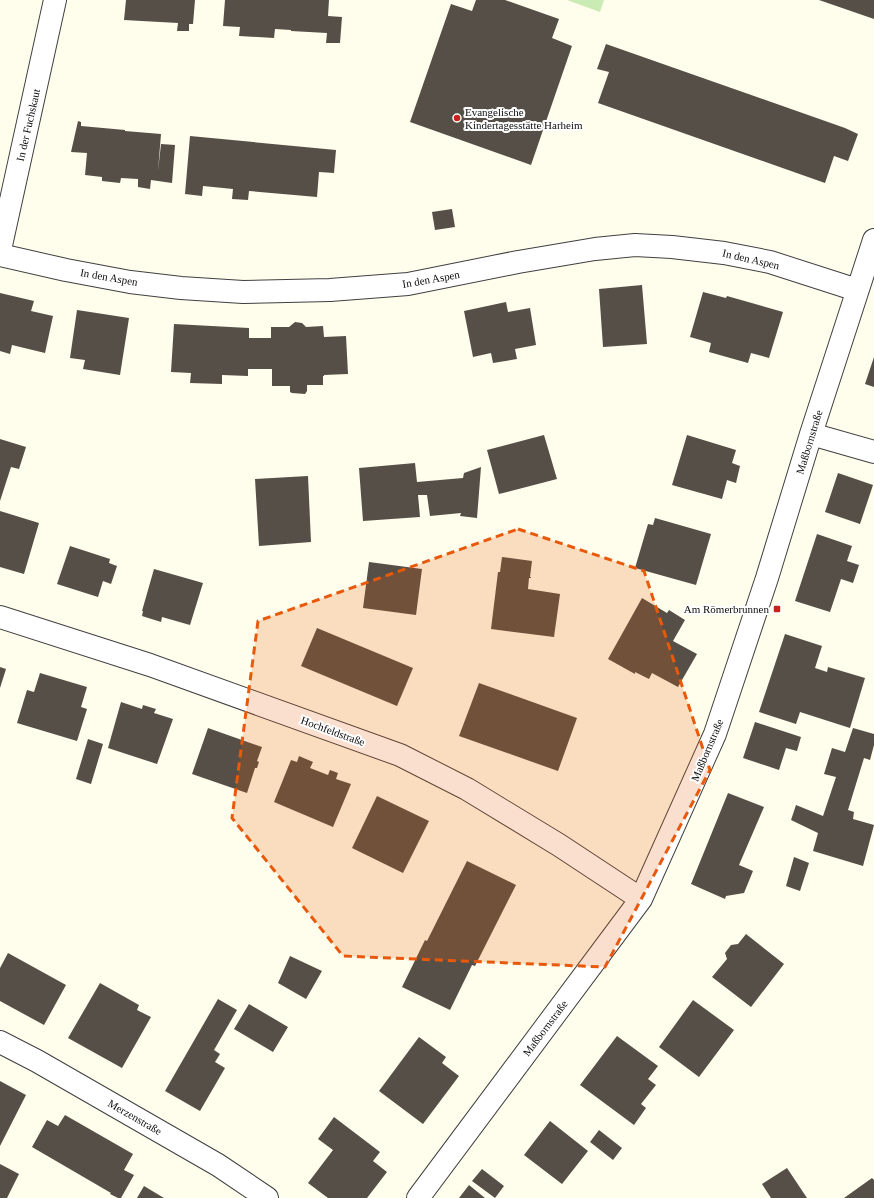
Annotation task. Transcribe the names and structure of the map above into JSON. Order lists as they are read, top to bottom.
{
  "streets": {
    "street": [
      "In der Fuchskaut",
      "In den Aspen",
      "Maßbornstraße",
      "Hochfeldstraße",
      "Merzenstraße"
    ]
  },
  "crossings": [
    ["In den Aspen", "Maßbornstraße"],
    ["Maßbornstraße", "Hochfeldstraße"]
  ],
  "places": {
    "other": ["Evangelische Kindertagesstätte Harheim"],
    "transit": ["Am Römerbrunnen"]
  }
}
